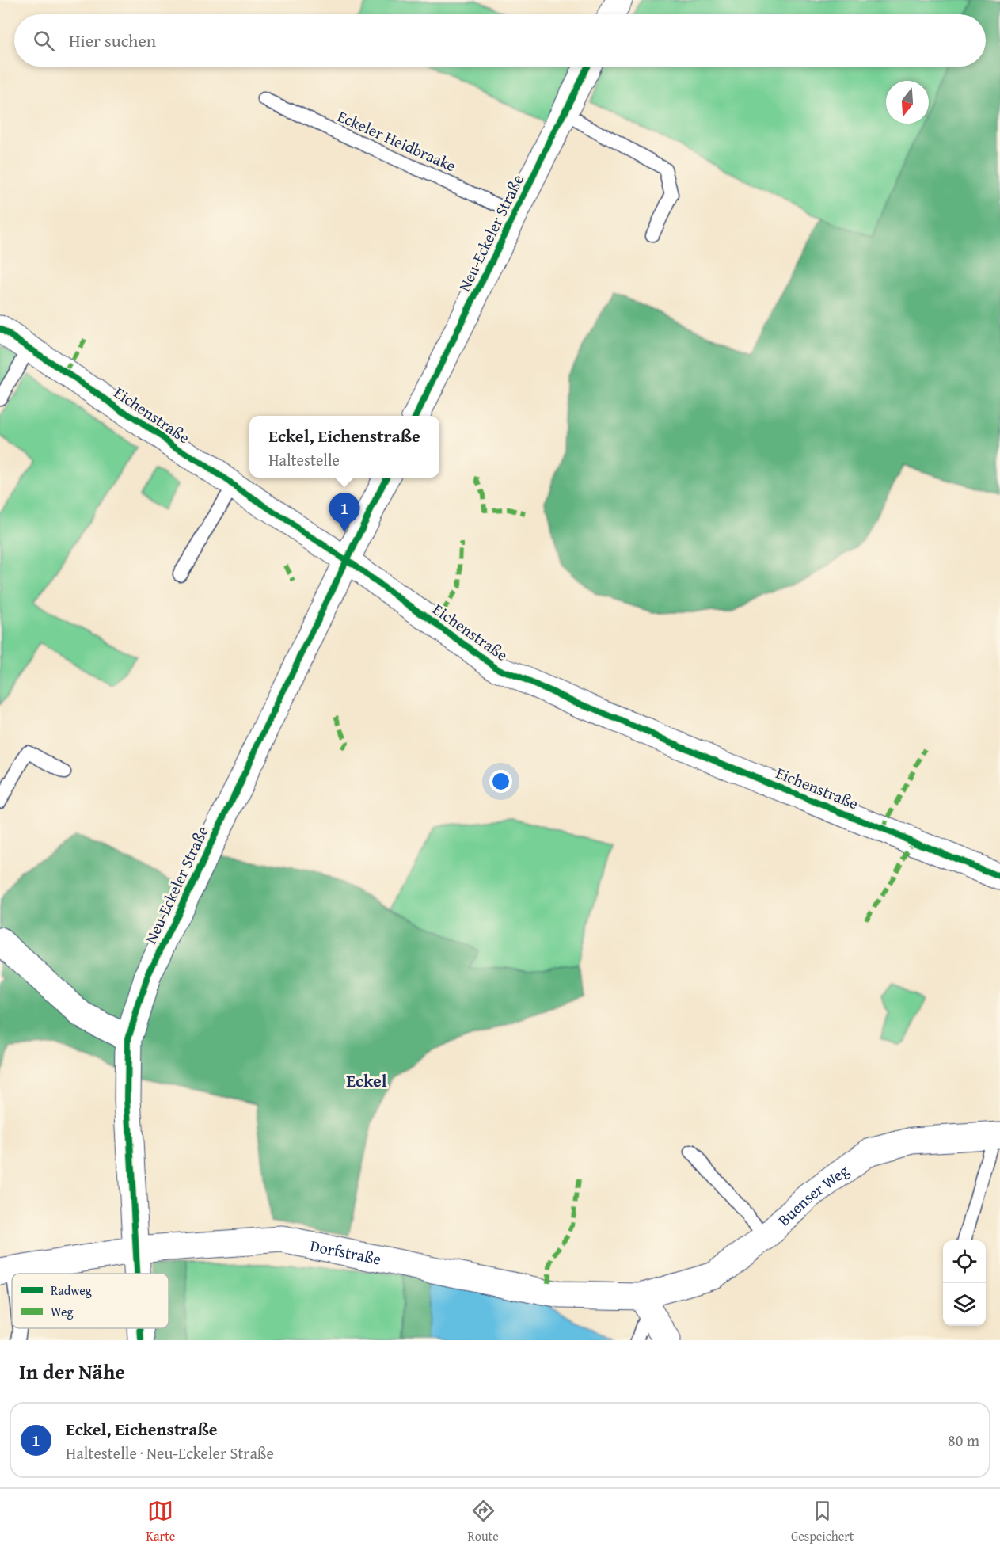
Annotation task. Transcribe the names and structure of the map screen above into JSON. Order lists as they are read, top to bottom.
{
  "streets": {
    "street": [
      "Neu-Eckeler Straße",
      "Eichenstraße",
      "Buenser Weg",
      "Dorfstraße"
    ],
    "lane": ["Eckeler Heidbraake"]
  },
  "crossings": [
    ["Eckeler Heidbraake", "Neu-Eckeler Straße"],
    ["Neu-Eckeler Straße", "Eichenstraße"],
    ["Neu-Eckeler Straße", "Dorfstraße"],
    ["Buenser Weg", "Dorfstraße"]
  ],
  "districts": ["Eckel"],
  "legend": ["Radweg", "Weg"],
  "north": "bottom",
  "page": {
    "search": "Hier suchen",
    "popup": ["Eckel, Eichenstraße", "Haltestelle"],
    "pins": "1",
    "heading": "In der Nähe",
    "list": [
      {
        "mark": "1",
        "name": "Eckel, Eichenstraße",
        "note": "Haltestelle · Neu-Eckeler Straße",
        "value": "80 m"
      }
    ],
    "nav": ["Karte", "Route", "Gespeichert"]
  }
}
